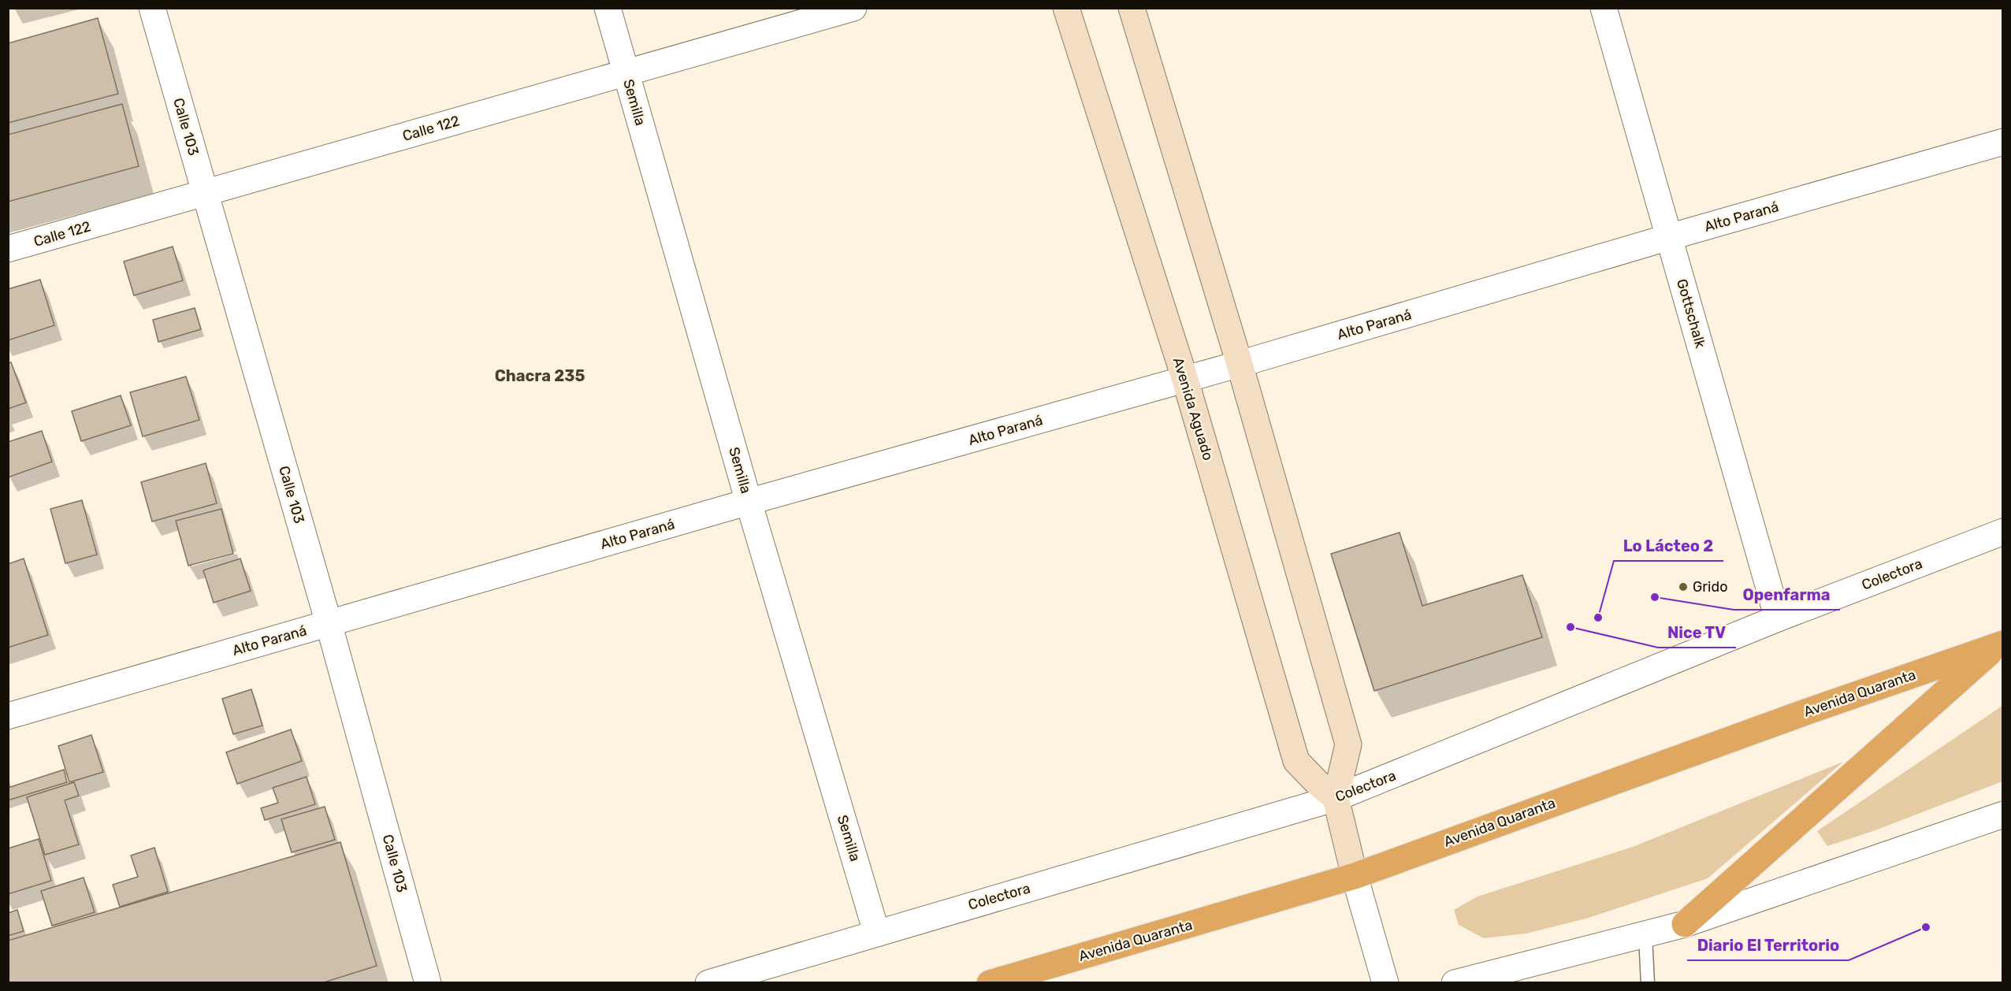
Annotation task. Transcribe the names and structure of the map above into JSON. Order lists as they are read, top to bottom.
{
  "streets": {
    "highway": ["Avenida Quaranta"],
    "main road": ["Avenida Aguado"],
    "street": [
      "Semilla",
      "Calle 103",
      "Calle 122",
      "Alto Paraná",
      "Gottschalk",
      "Colectora"
    ]
  },
  "crossings": [
    ["Semilla", "Calle 122"],
    ["Semilla", "Alto Paraná"],
    ["Semilla", "Colectora"],
    ["Calle 103", "Calle 122"],
    ["Calle 103", "Alto Paraná"],
    ["Alto Paraná", "Gottschalk"],
    ["Alto Paraná", "Avenida Aguado"],
    ["Gottschalk", "Colectora"],
    ["Avenida Aguado", "Colectora"]
  ],
  "districts": ["Chacra 235"],
  "places": [
    "Grido",
    "Openfarma",
    "Lo Lácteo 2",
    "Nice TV",
    "Diario El Territorio"
  ]
}
